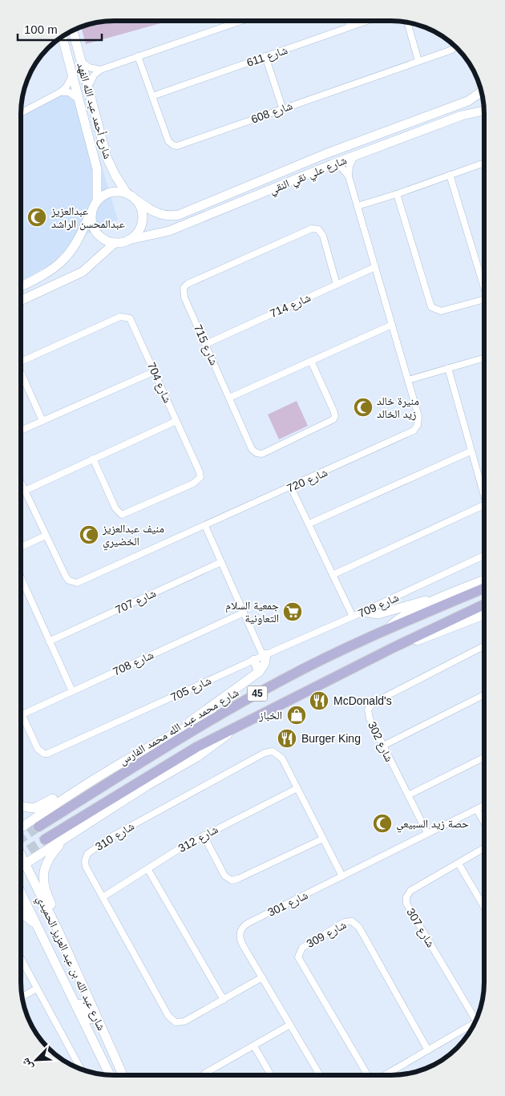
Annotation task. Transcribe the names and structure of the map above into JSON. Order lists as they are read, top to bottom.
{
  "streets": {
    "main road": ["45", "شارع محمد عبد الله محمد الفارس"],
    "street": [
      "شارع 611",
      "شارع أحمد عبد الله الفهد",
      "شارع 608",
      "شارع علي نقي النقي",
      "شارع 714",
      "شارع 715",
      "شارع 704",
      "شارع 720",
      "شارع 707",
      "شارع 709",
      "شارع 708",
      "شارع 705",
      "شارع 302",
      "شارع 310",
      "شارع 312",
      "شارع 301",
      "شارع 307",
      "شارع 309",
      "شارع عبد الله بن عبد العزيز الحميدي"
    ]
  },
  "crossings": [
    ["شارع 611", "شارع 608"],
    ["شارع أحمد عبد الله الفهد", "شارع علي نقي النقي"],
    ["شارع 714", "شارع 715"],
    ["شارع 714", "شارع 720"],
    ["شارع 720", "شارع 709"],
    ["شارع 708", "شارع 705"],
    ["شارع 302", "شارع 301"],
    ["شارع 310", "شارع 312"],
    ["شارع 310", "شارع 301"]
  ],
  "places": {
    "mosque": [
      "عبدالعزيز عبدالمحسن الراشد",
      "منيرة خالد زيد الخالد",
      "منيف عبدالعزيز الخضيري",
      "حصة زيد السبيعي"
    ],
    "supermarket": ["جمعية السلام التعاونية"],
    "restaurant": ["McDonald's", "Burger King"],
    "shop": ["الخباز"]
  },
  "scale_bar": "100 m",
  "north": "bottom left"
}
